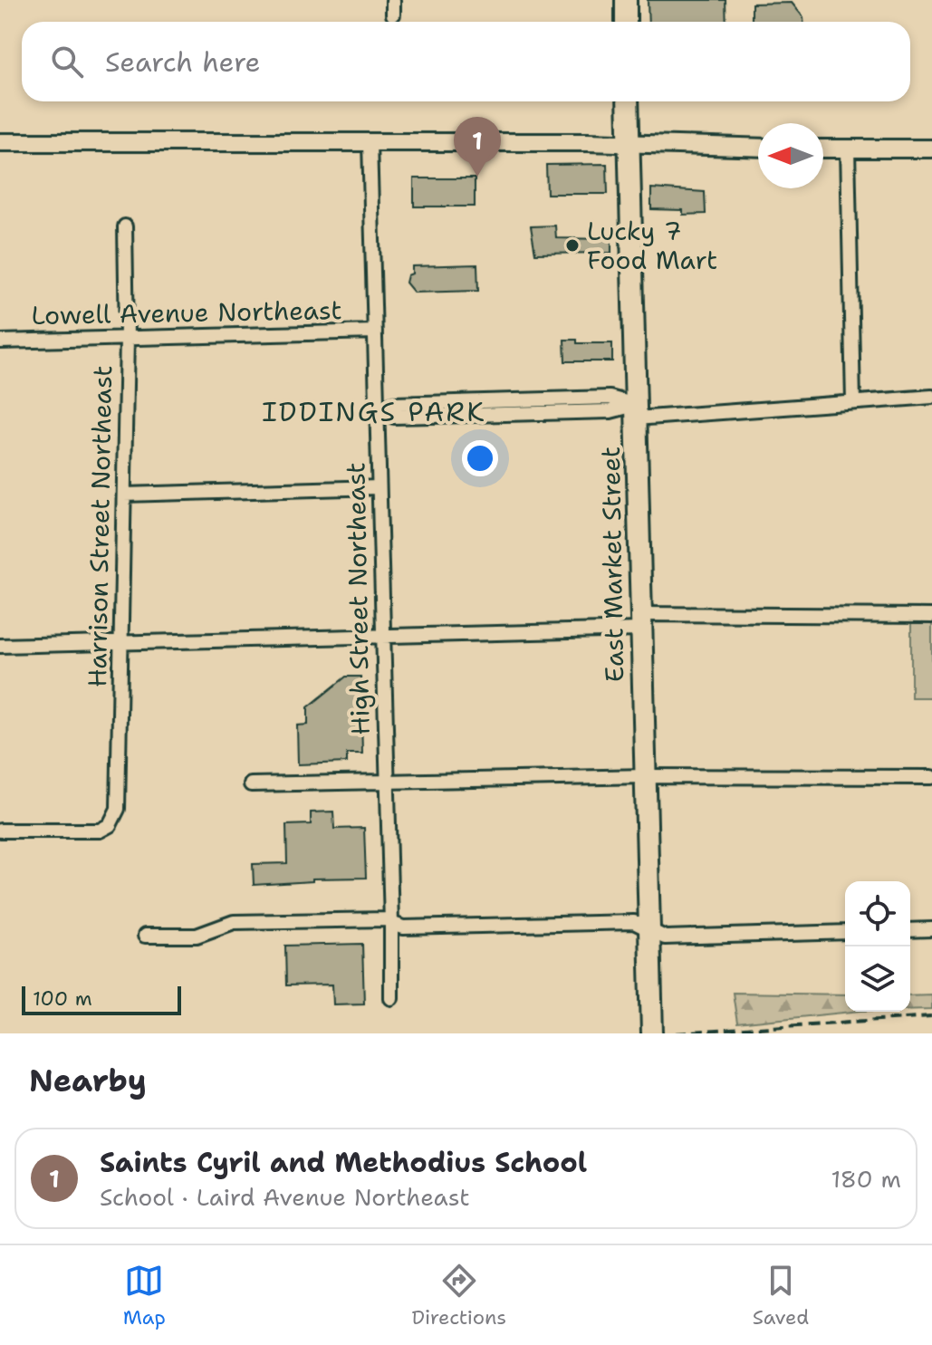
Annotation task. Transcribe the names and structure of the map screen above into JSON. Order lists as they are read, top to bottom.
{
  "streets": {
    "main road": ["East Market Street"],
    "street": ["Lowell Avenue Northeast", "Harrison Street Northeast", "High Street Northeast"]
  },
  "crossings": [
    ["Lowell Avenue Northeast", "Harrison Street Northeast"],
    ["Lowell Avenue Northeast", "High Street Northeast"]
  ],
  "districts": ["IDDINGS PARK"],
  "places": ["Lucky 7 Food Mart"],
  "scale_bar": "100 m",
  "north": "left",
  "page": {
    "search": "Search here",
    "pins": "1",
    "scale": "100 m",
    "heading": "Nearby",
    "list": [
      {
        "mark": "1",
        "name": "Saints Cyril and Methodius School",
        "note": "School · Laird Avenue Northeast",
        "value": "180 m"
      }
    ],
    "nav": ["Map", "Directions", "Saved"]
  }
}
